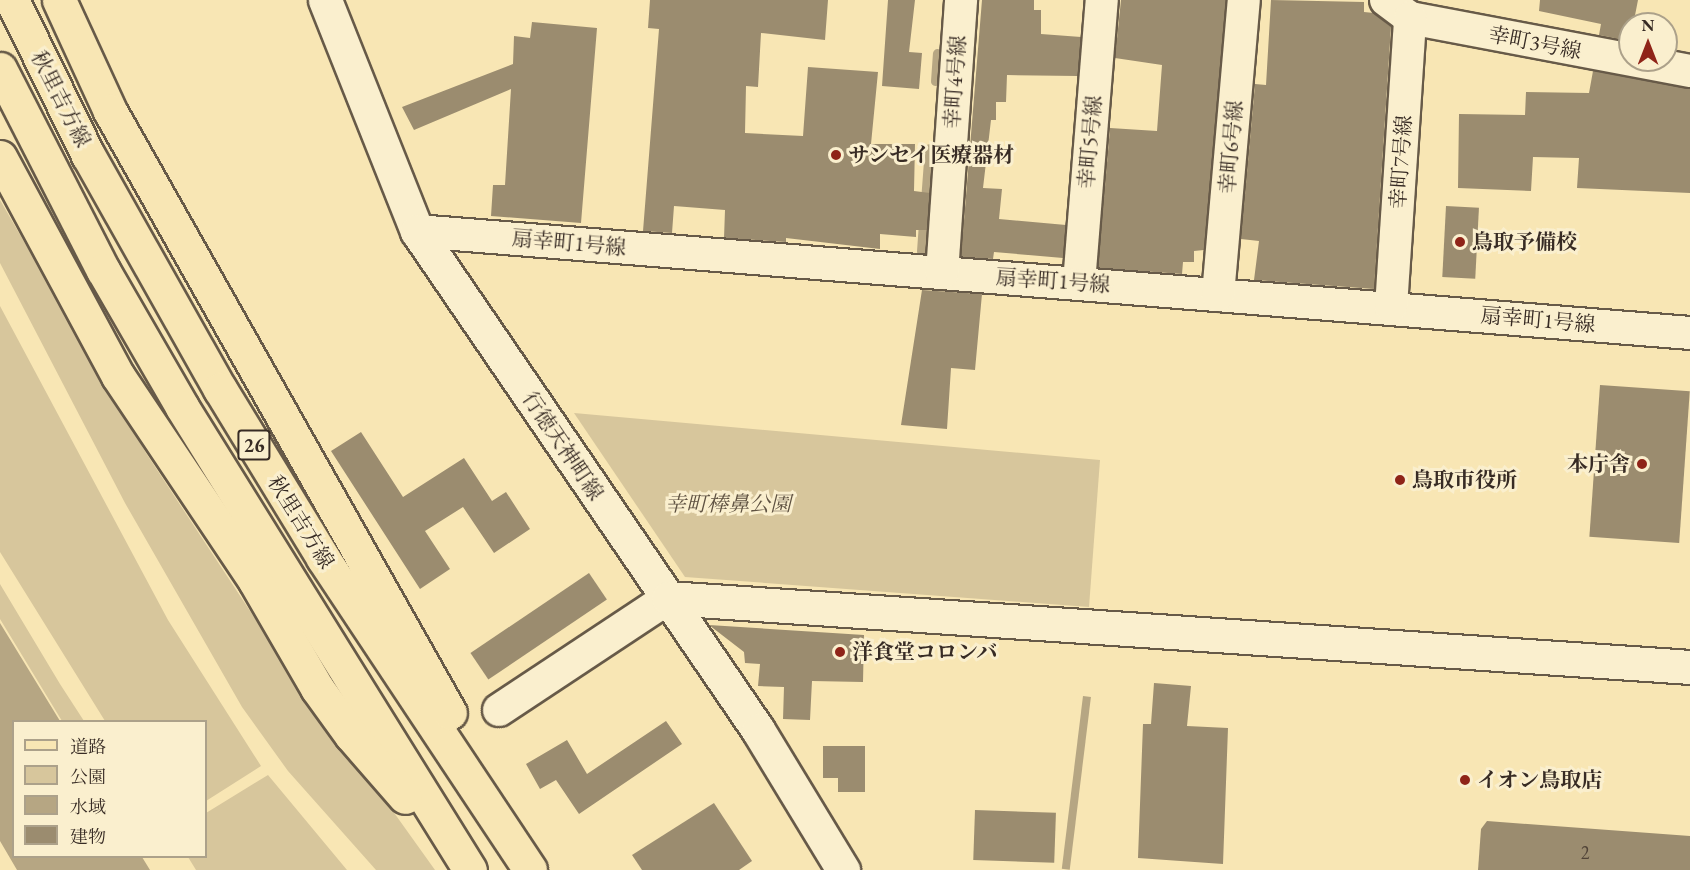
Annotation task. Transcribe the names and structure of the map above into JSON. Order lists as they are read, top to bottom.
{
  "streets": {
    "main road": ["秋里吉方線", "26"],
    "street": [
      "幸町3号線",
      "幸町4号線",
      "幸町5号線",
      "幸町6号線",
      "幸町7号線",
      "扇幸町1号線",
      "行徳天神町線"
    ]
  },
  "crossings": [
    ["幸町3号線", "幸町7号線"],
    ["幸町4号線", "扇幸町1号線"],
    ["幸町5号線", "扇幸町1号線"],
    ["幸町6号線", "扇幸町1号線"],
    ["幸町7号線", "扇幸町1号線"],
    ["扇幸町1号線", "行徳天神町線"]
  ],
  "parks": ["幸町棒鼻公園"],
  "places": [
    "サンセイ医療器材",
    "鳥取予備校",
    "本庁舎",
    "鳥取市役所",
    "洋食堂コロンバ",
    "イオン鳥取店"
  ],
  "house_numbers": ["2"],
  "legend": [
    "道路",
    "公園",
    "水域",
    "建物"
  ],
  "north": "top"
}
